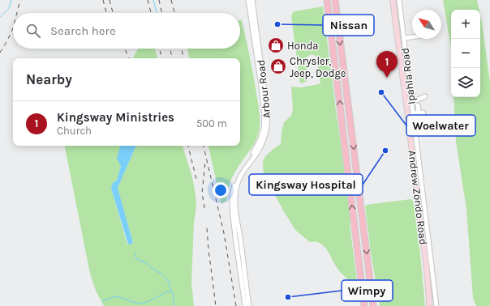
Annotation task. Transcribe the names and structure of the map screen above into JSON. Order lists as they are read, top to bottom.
{
  "streets": {
    "main road": ["Andrew Zondo Road"],
    "street": ["Ipahla Road", "Arbour Road"]
  },
  "places": {
    "other": [
      "Nissan",
      "Woelwater",
      "Kingsway Hospital",
      "Wimpy"
    ],
    "shop": ["Honda", "Chrysler, Jeep, Dodge"]
  },
  "north": "top left",
  "page": {
    "map_buttons": ["+", "−"],
    "search": "Search here",
    "pins": "1",
    "heading": "Nearby",
    "list": [
      {
        "mark": "1",
        "name": "Kingsway Ministries",
        "note": "Church",
        "value": "500 m"
      }
    ]
  }
}
